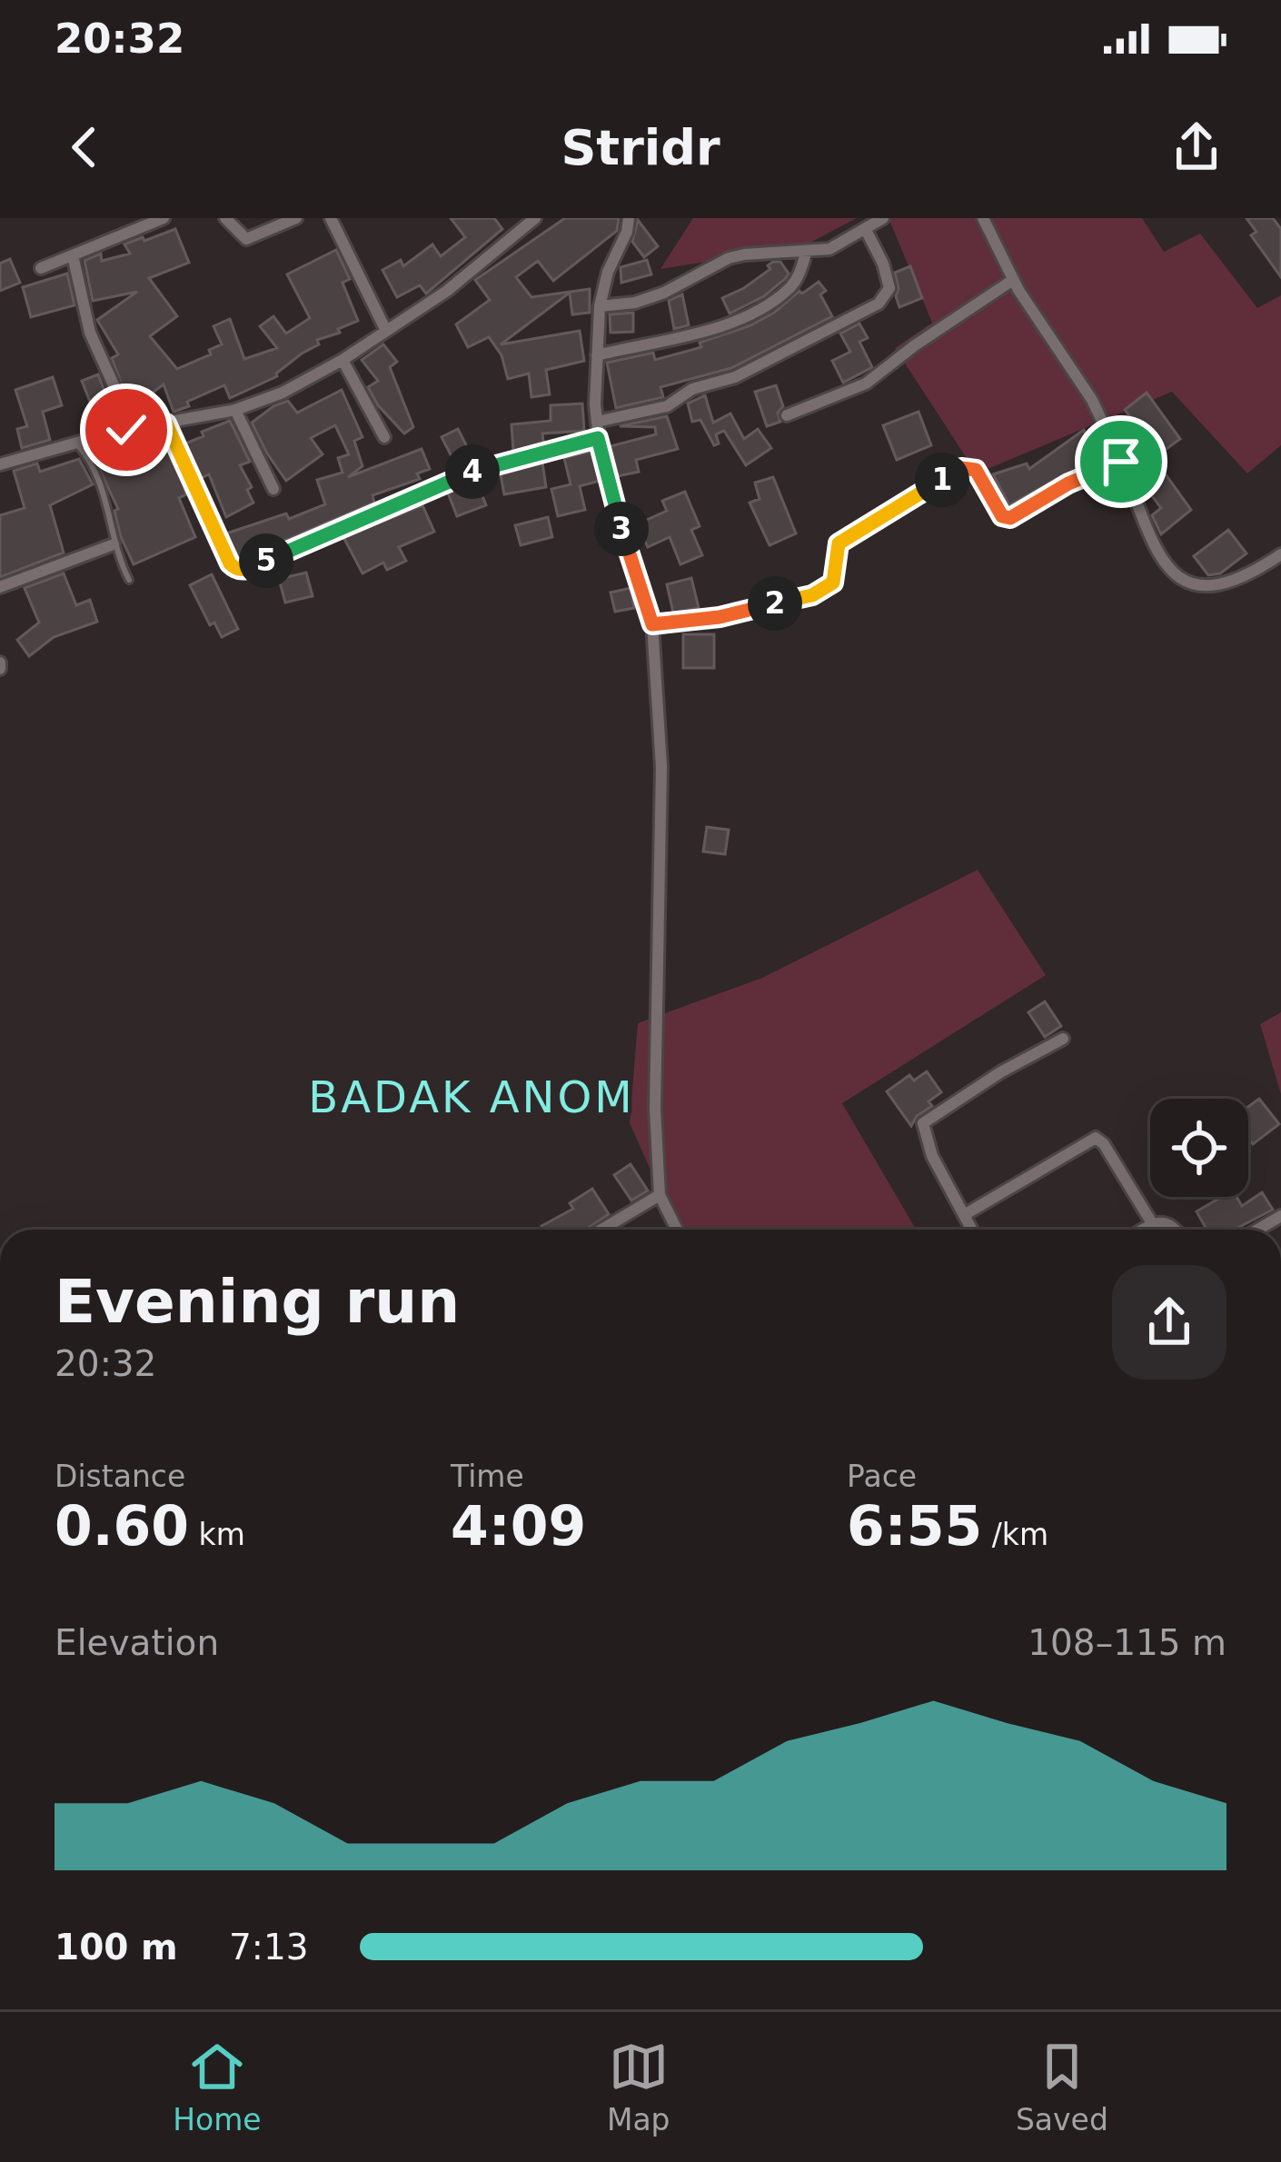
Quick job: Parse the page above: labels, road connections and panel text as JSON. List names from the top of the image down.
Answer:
{
  "districts": ["BADAK ANOM"],
  "page": {
    "status": "20:32",
    "header": "Stridr",
    "pins": [
      "4",
      "1",
      "3",
      "5",
      "2"
    ],
    "heading": ["Evening run", "20:32"],
    "stats": [
      ["Distance", "0.60 km"],
      ["Time", "4:09"],
      ["Pace", "6:55 /km"]
    ],
    "chart": ["Elevation", "108–115 m"],
    "list": [
      {
        "name": "100 m",
        "note": "7:13"
      }
    ],
    "tabs": ["Home", "Map", "Saved"]
  }
}
